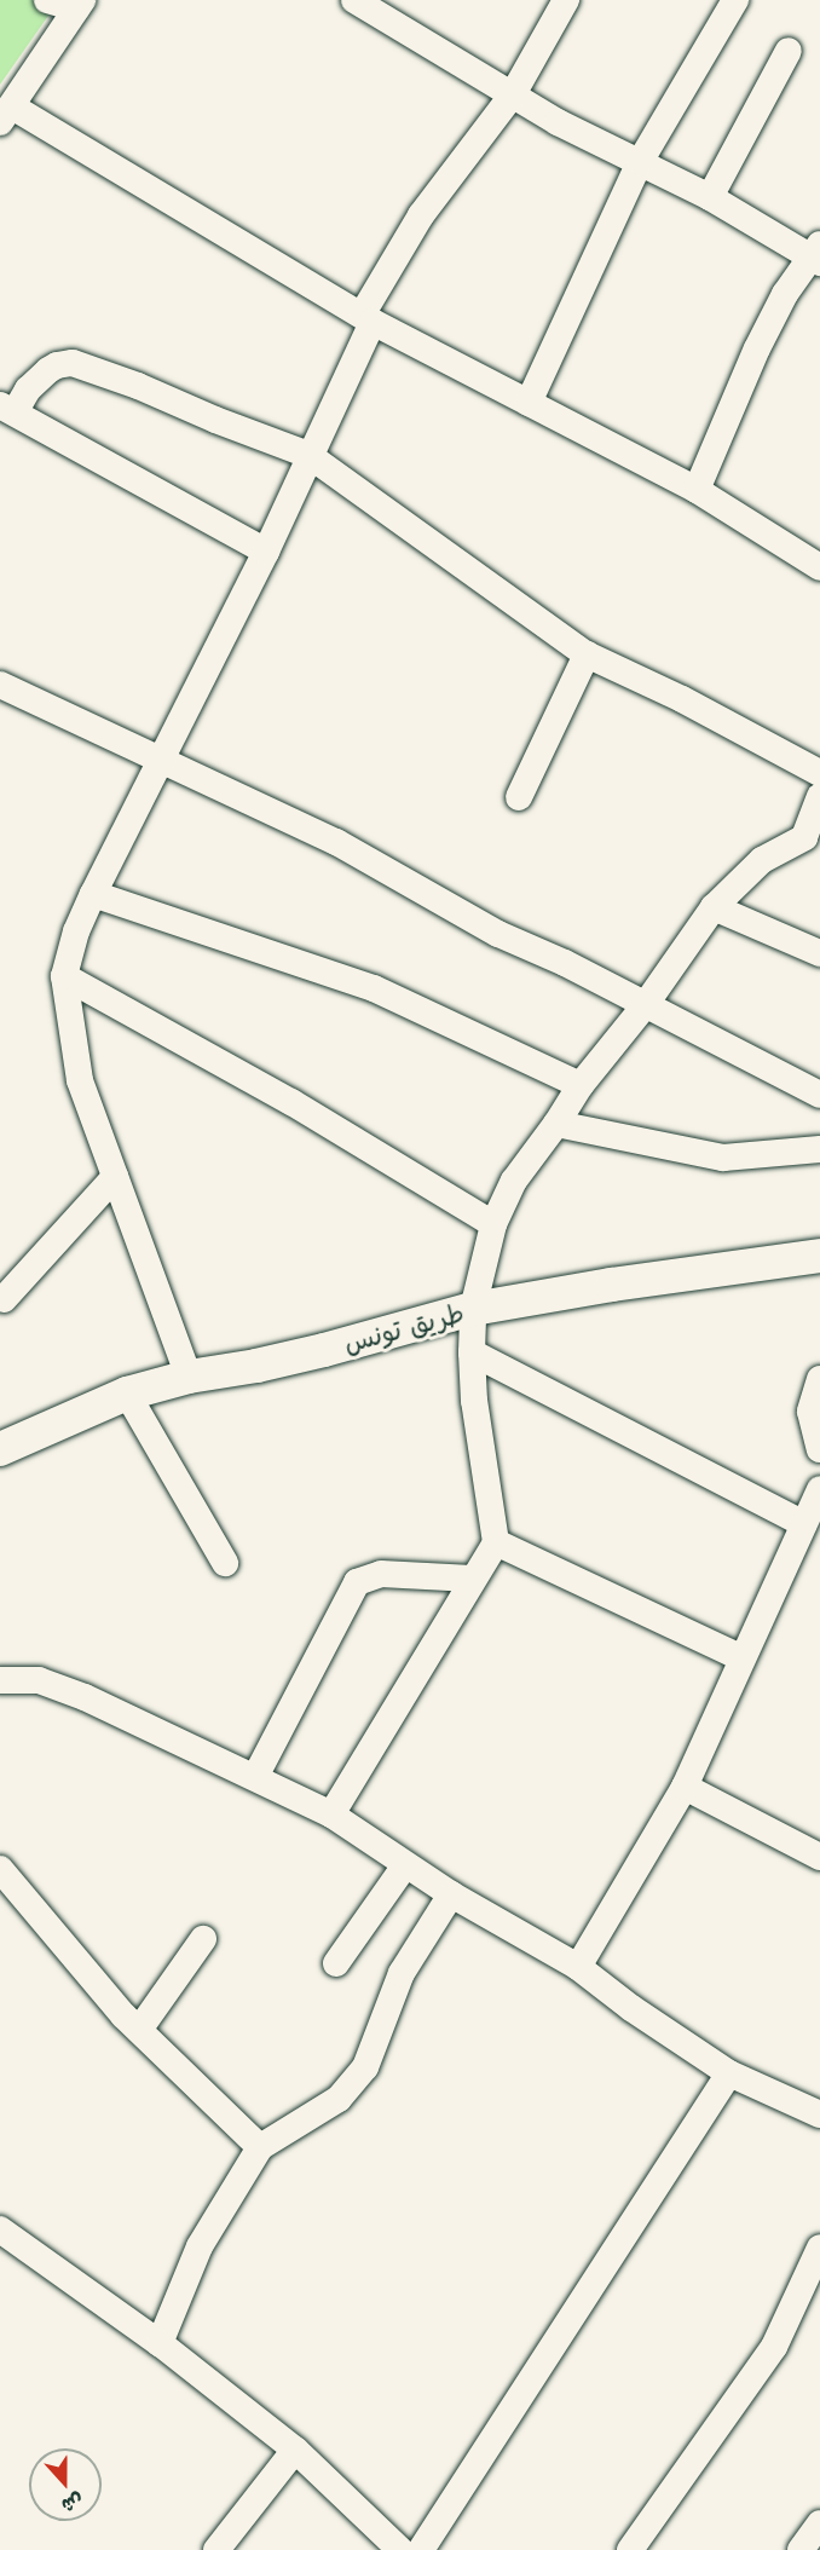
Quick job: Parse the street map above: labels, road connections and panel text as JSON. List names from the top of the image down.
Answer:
{
  "streets": {
    "main road": ["طريق تونس"]
  },
  "north": "bottom"
}
